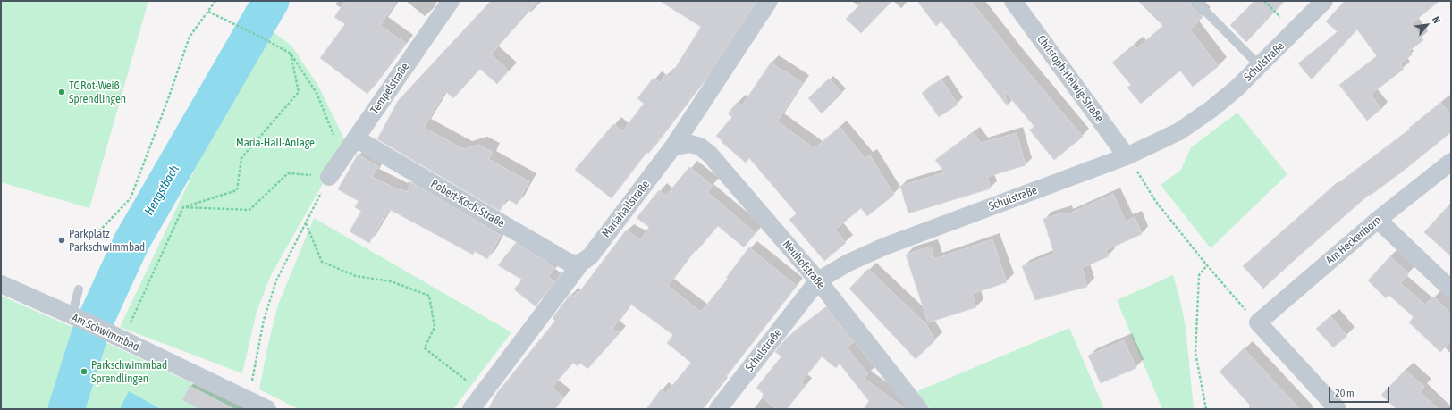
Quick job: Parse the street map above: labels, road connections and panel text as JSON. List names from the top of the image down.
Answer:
{
  "streets": {
    "street": [
      "Schulstraße",
      "Christoph-Helwig-Straße",
      "Tempelstraße",
      "Robert-Koch-Straße",
      "Mariahallstraße",
      "Am Heckenborn",
      "Neuhofstraße",
      "Am Schwimmbad"
    ]
  },
  "crossings": [
    ["Schulstraße", "Christoph-Helwig-Straße"],
    ["Schulstraße", "Neuhofstraße"],
    ["Tempelstraße", "Robert-Koch-Straße"],
    ["Robert-Koch-Straße", "Mariahallstraße"],
    ["Mariahallstraße", "Neuhofstraße"]
  ],
  "water": ["Hengstbach"],
  "parks": ["Maria-Hall-Anlage"],
  "places": ["TC Rot-Weiß Sprendlingen", "Parkplatz Parkschwimmbad", "Parkschwimmbad Sprendlingen"],
  "scale_bar": "20 m",
  "north": "top right"
}
